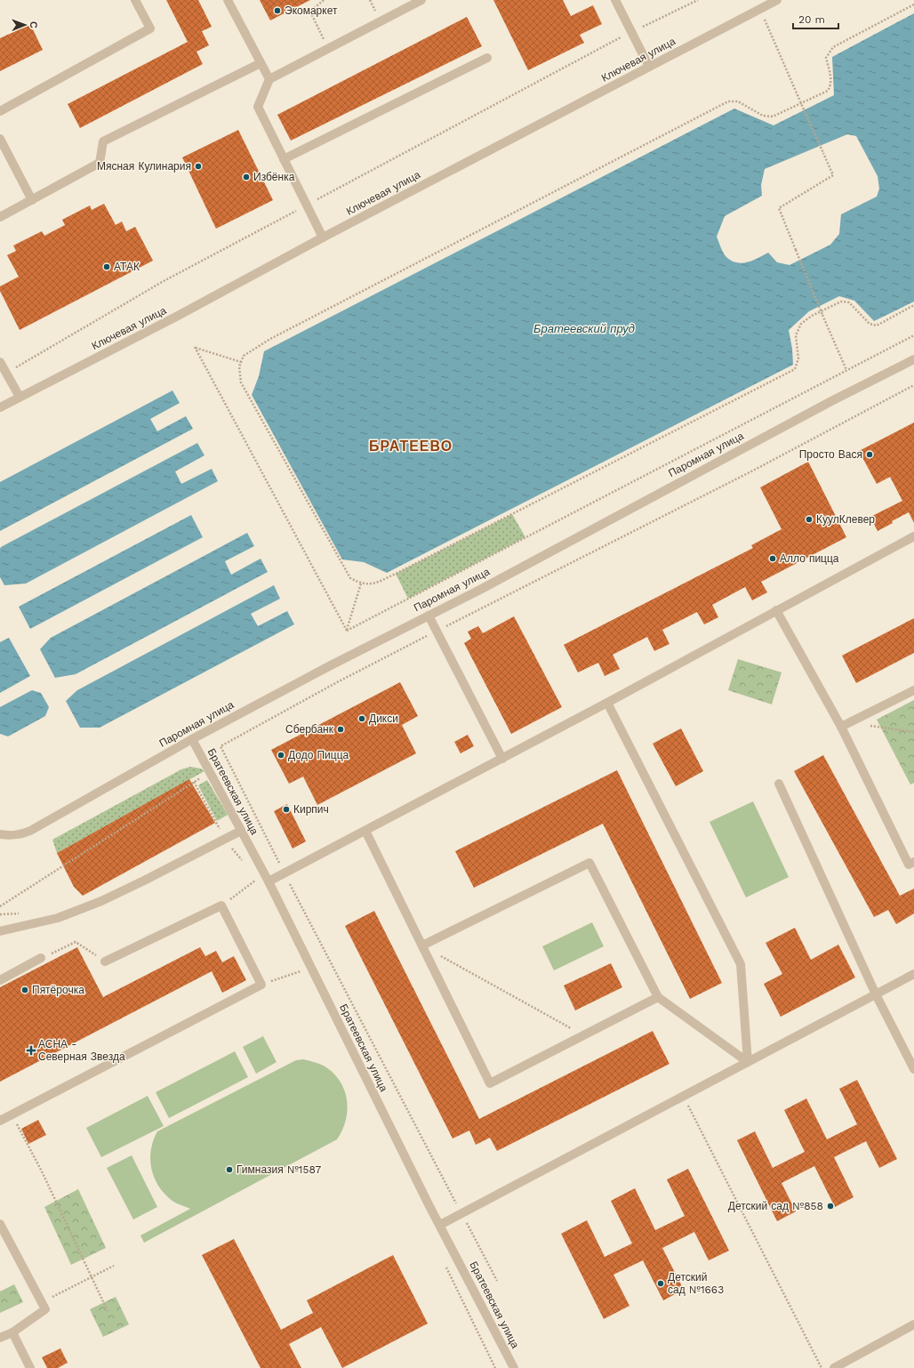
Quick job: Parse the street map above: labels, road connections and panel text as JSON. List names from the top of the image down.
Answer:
{
  "streets": {
    "street": ["Ключевая улица", "Паромная улица", "Братеевская улица"]
  },
  "crossings": [
    ["Паромная улица", "Братеевская улица"]
  ],
  "districts": ["БРАТЕЕВО"],
  "water": ["Братеевский пруд"],
  "places": {
    "other": [
      "Экомаркет",
      "Мясная Кулинария",
      "Избёнка",
      "АТАК",
      "Просто Вася",
      "КуулКлевер",
      "Алло пицца",
      "Дикси",
      "Сбербанк",
      "Додо Пицца",
      "Кирпич",
      "Пятёрочка",
      "Гимназия №1587",
      "Детский сад №858",
      "Детский сад №1663"
    ],
    "health": ["АСНА - Северная Звезда"]
  },
  "scale_bar": "20 m",
  "north": "right"
}
